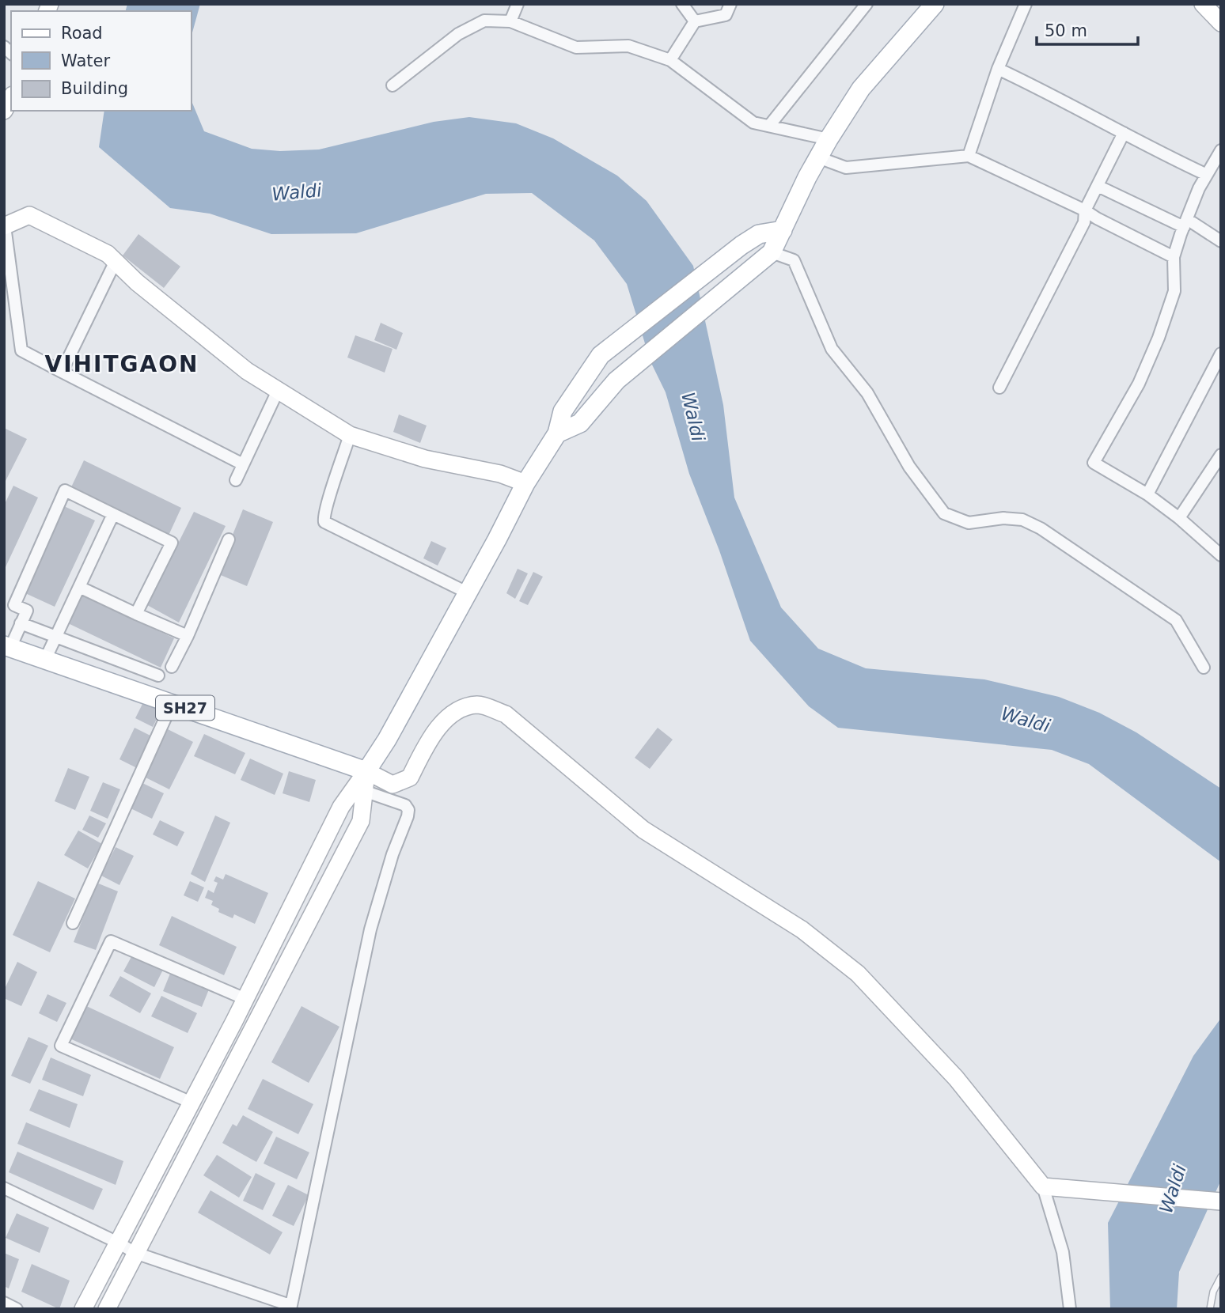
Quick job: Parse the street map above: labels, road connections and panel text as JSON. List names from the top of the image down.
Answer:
{
  "streets": {
    "main road": ["SH27"]
  },
  "districts": ["VIHITGAON"],
  "water": ["Waldi"],
  "legend": ["Road", "Water", "Building"],
  "scale_bar": "50 m"
}
